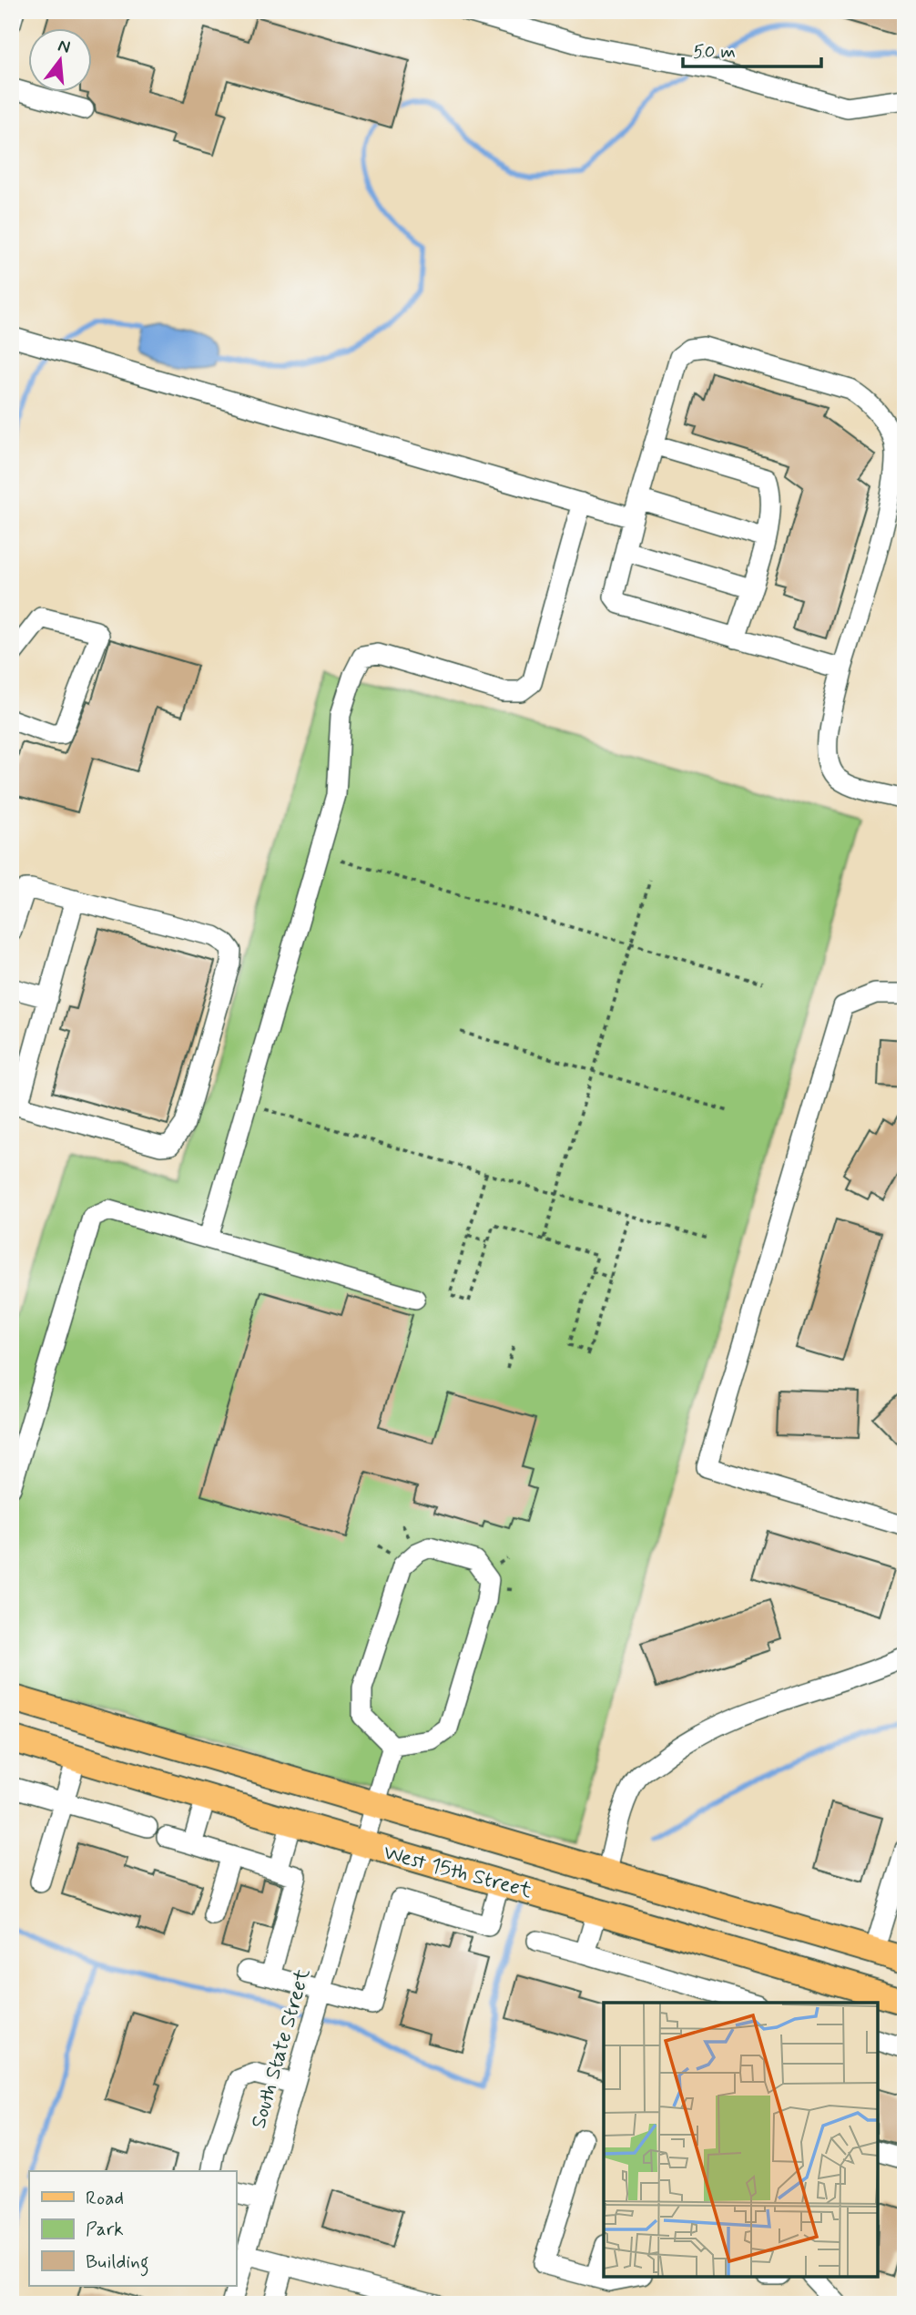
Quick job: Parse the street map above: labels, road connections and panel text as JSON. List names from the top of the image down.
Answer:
{
  "streets": {
    "main road": ["West 15th Street"],
    "street": ["South State Street"]
  },
  "crossings": [
    ["West 15th Street", "South State Street"]
  ],
  "legend": ["Road", "Park", "Building"],
  "scale_bar": "50 m",
  "north": "top"
}
